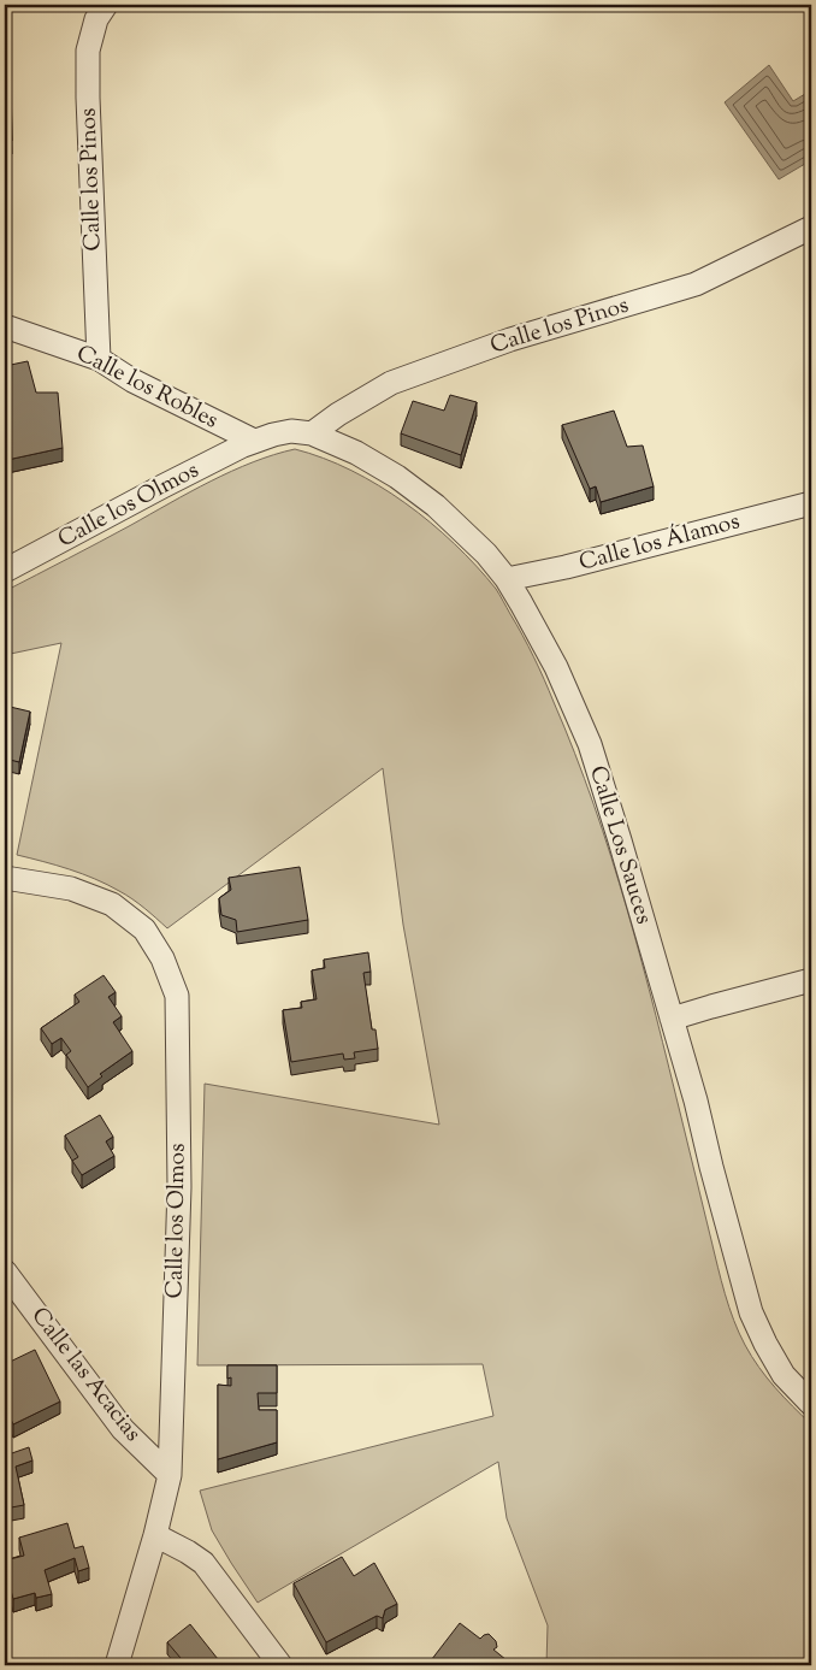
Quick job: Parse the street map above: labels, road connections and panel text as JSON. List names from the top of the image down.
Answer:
{
  "streets": {
    "street": [
      "Calle los Pinos",
      "Calle los Robles",
      "Calle los Olmos",
      "Calle los Álamos",
      "Calle Los Sauces",
      "Calle las Acacias"
    ]
  },
  "crossings": [
    ["Calle los Pinos", "Calle los Robles"],
    ["Calle los Pinos", "Calle Los Sauces"],
    ["Calle los Robles", "Calle los Olmos"],
    ["Calle los Robles", "Calle Los Sauces"],
    ["Calle los Olmos", "Calle Los Sauces"],
    ["Calle los Olmos", "Calle las Acacias"],
    ["Calle los Álamos", "Calle Los Sauces"]
  ]
}
